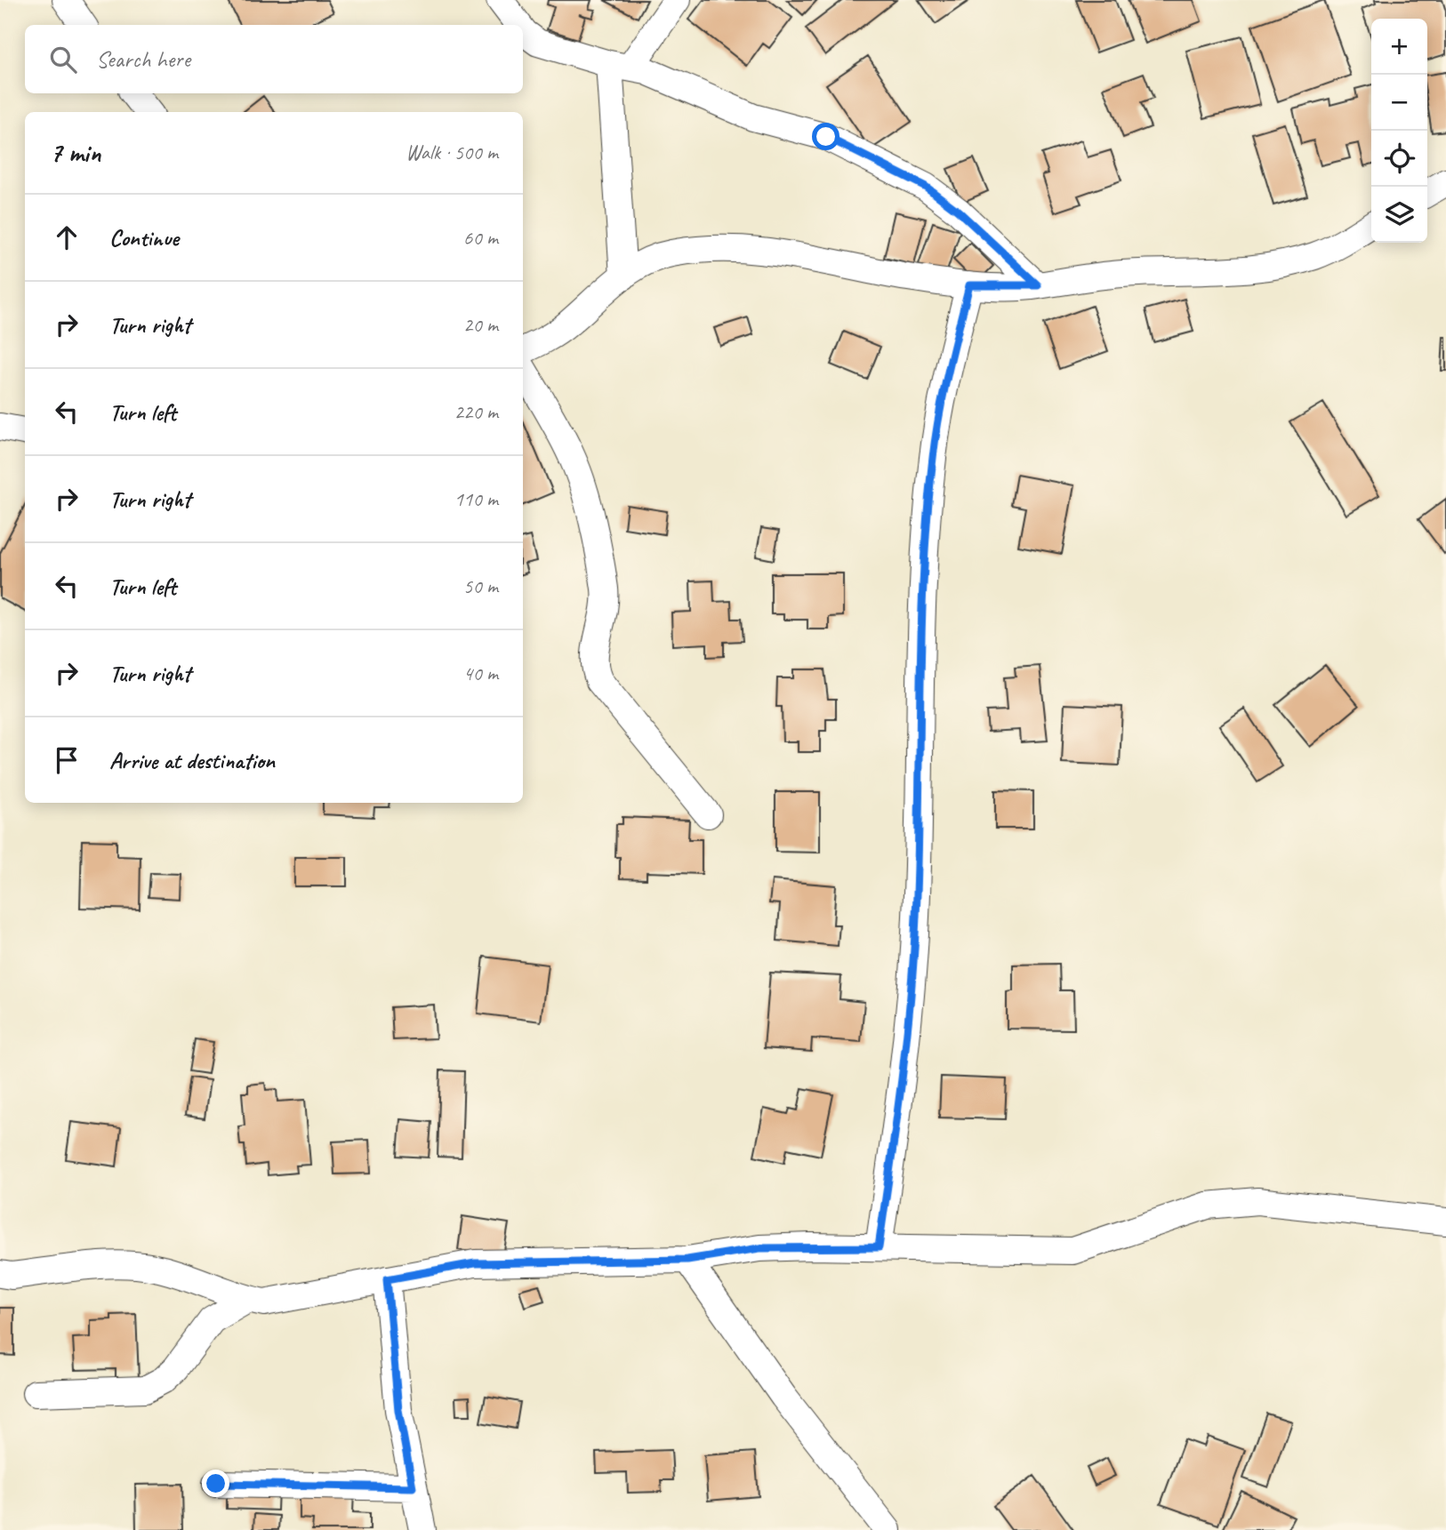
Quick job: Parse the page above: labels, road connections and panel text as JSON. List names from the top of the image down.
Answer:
{
  "page": {
    "map_buttons": ["+", "−"],
    "search": "Search here",
    "heading": ["7 min", "Walk · 500 m"],
    "list": [
      ["Continue", "60 m"],
      ["Turn right", "20 m"],
      ["Turn left", "220 m"],
      ["Turn right", "110 m"],
      ["Turn left", "50 m"],
      ["Turn right", "40 m"],
      "Arrive at destination"
    ]
  }
}
